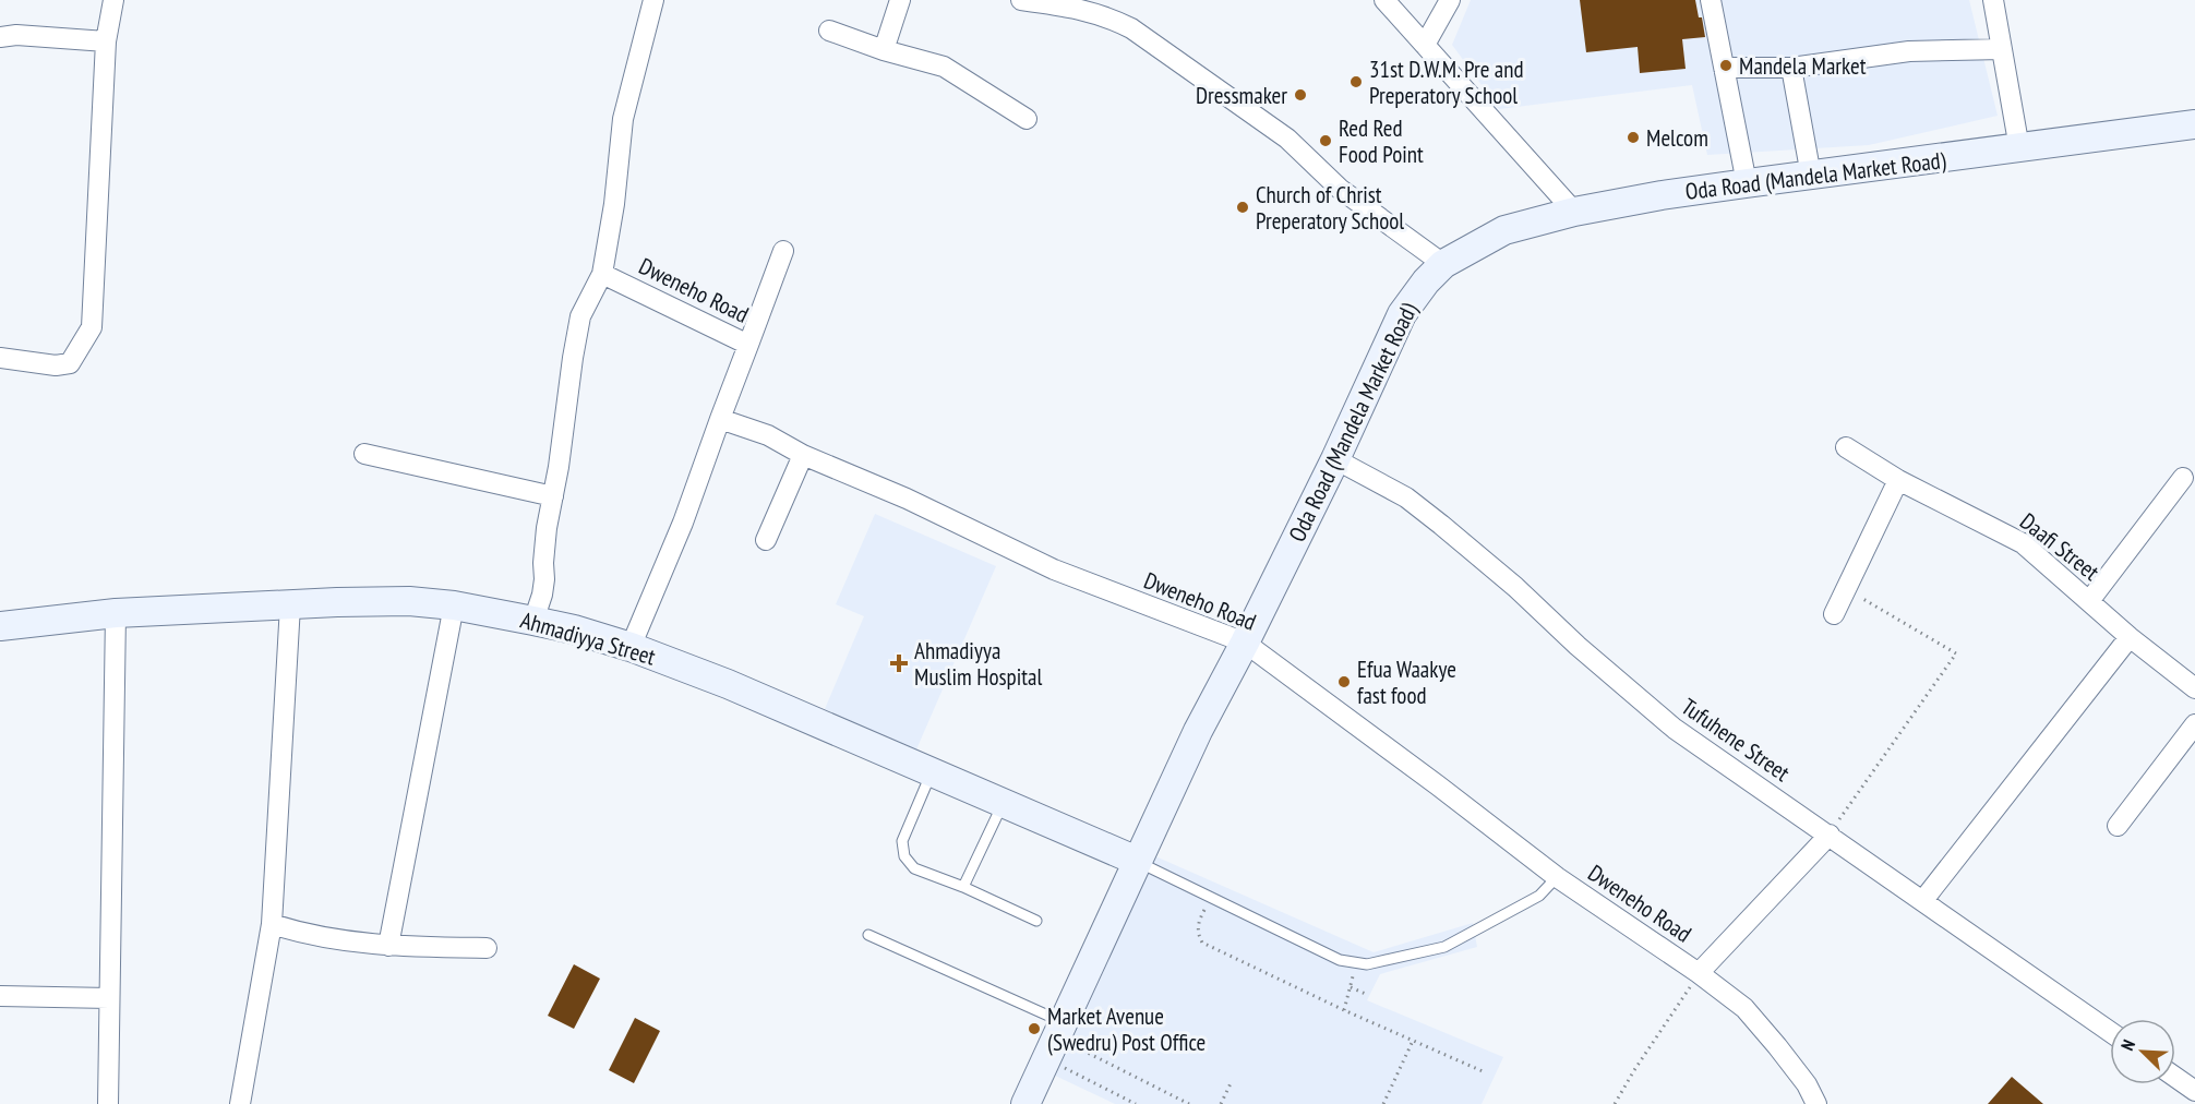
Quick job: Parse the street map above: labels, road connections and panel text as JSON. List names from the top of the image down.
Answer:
{
  "streets": {
    "street": [
      "Oda Road (Mandela Market Road)",
      "Dweneho Road",
      "Daafi Street",
      "Ahmadiyya Street",
      "Tufuhene Street"
    ]
  },
  "crossings": [
    ["Oda Road (Mandela Market Road)", "Dweneho Road"],
    ["Oda Road (Mandela Market Road)", "Ahmadiyya Street"],
    ["Oda Road (Mandela Market Road)", "Tufuhene Street"]
  ],
  "places": {
    "other": [
      "Mandela Market",
      "31st D.W.M. Pre and Preperatory School",
      "Dressmaker",
      "Melcom",
      "Red Red Food Point",
      "Church of Christ Preperatory School",
      "Efua Waakye fast food",
      "Market Avenue (Swedru) Post Office"
    ],
    "health": ["Ahmadiyya Muslim Hospital"]
  },
  "north": "top left"
}
